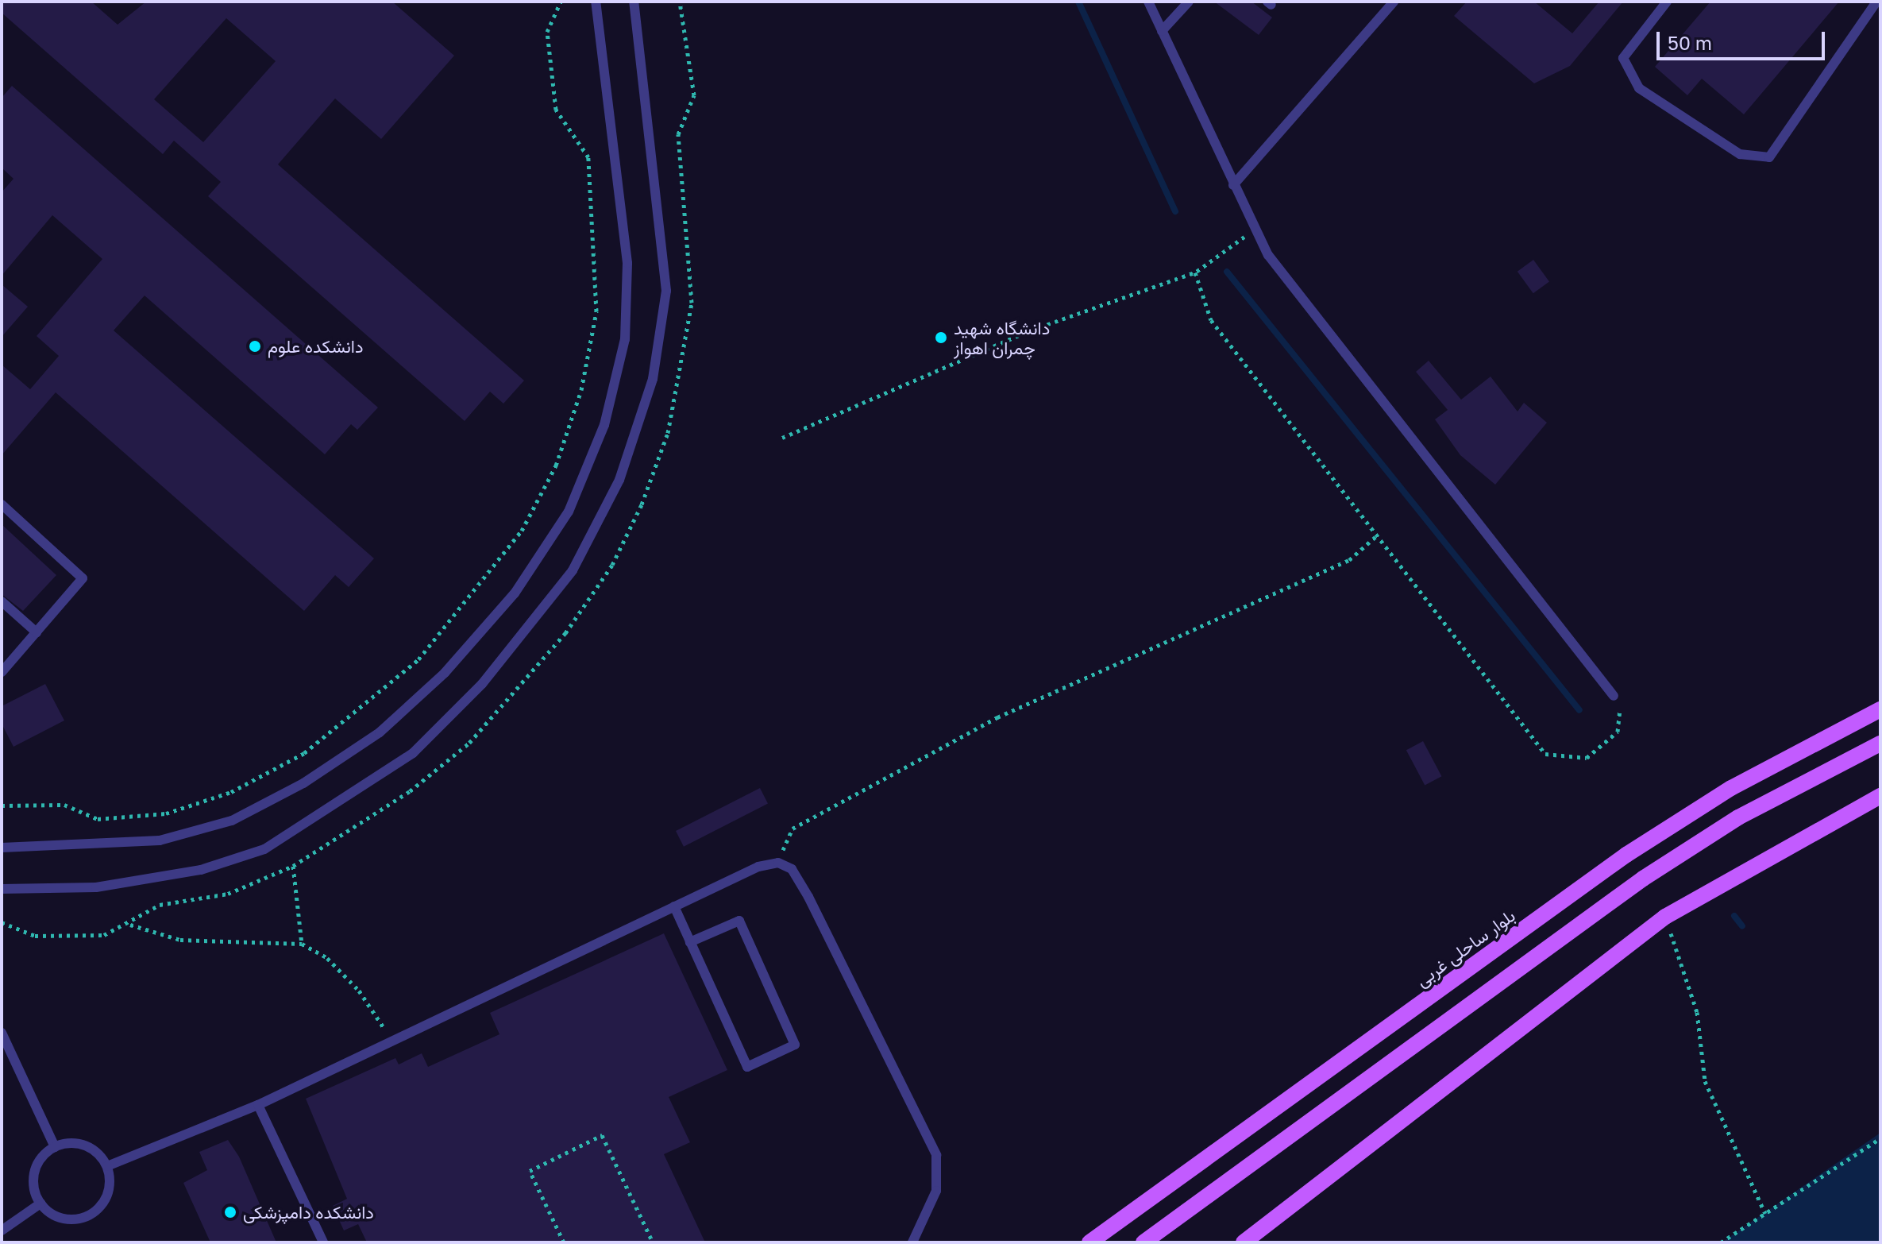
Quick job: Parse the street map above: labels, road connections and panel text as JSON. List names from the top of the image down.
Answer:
{
  "streets": {
    "main road": ["بلوار ساحلی غربی"]
  },
  "places": ["دانشگاه شهید چمران اهواز", "دانشکده علوم", "دانشکده دامپزشکی"],
  "scale_bar": "50 m"
}
